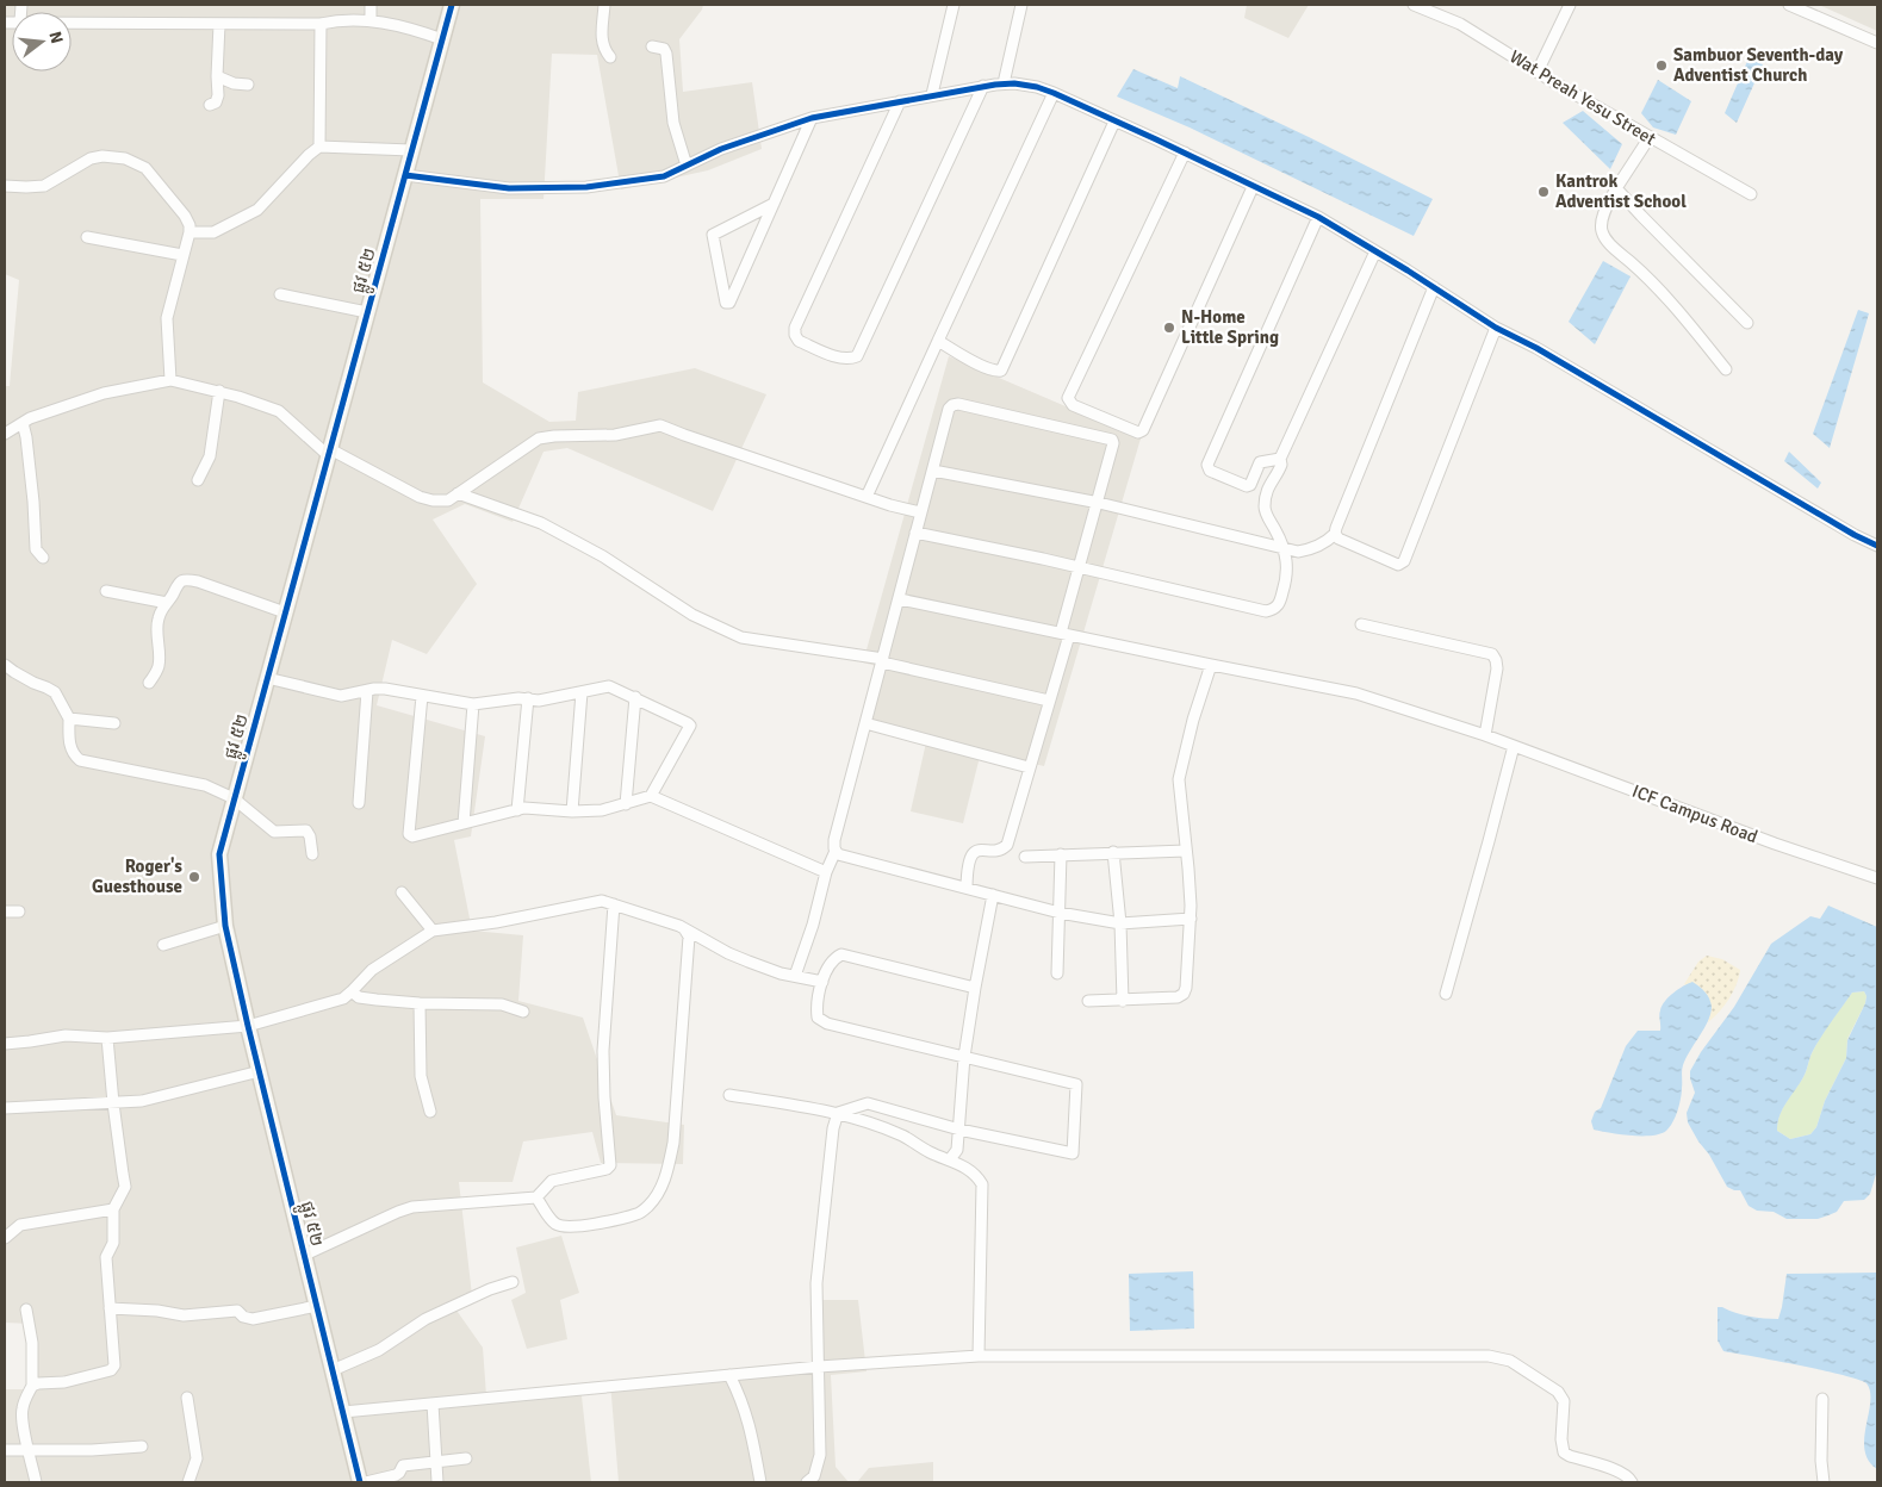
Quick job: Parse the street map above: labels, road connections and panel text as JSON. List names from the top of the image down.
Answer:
{
  "streets": {
    "street": ["Wat Preah Yesu Street", "ផ្លូវ ៥២", "ICF Campus Road"]
  },
  "places": [
    "Sambuor Seventh-day Adventist Church",
    "Kantrok Adventist School",
    "N-Home Little Spring",
    "Roger's Guesthouse"
  ],
  "north": "right"
}
